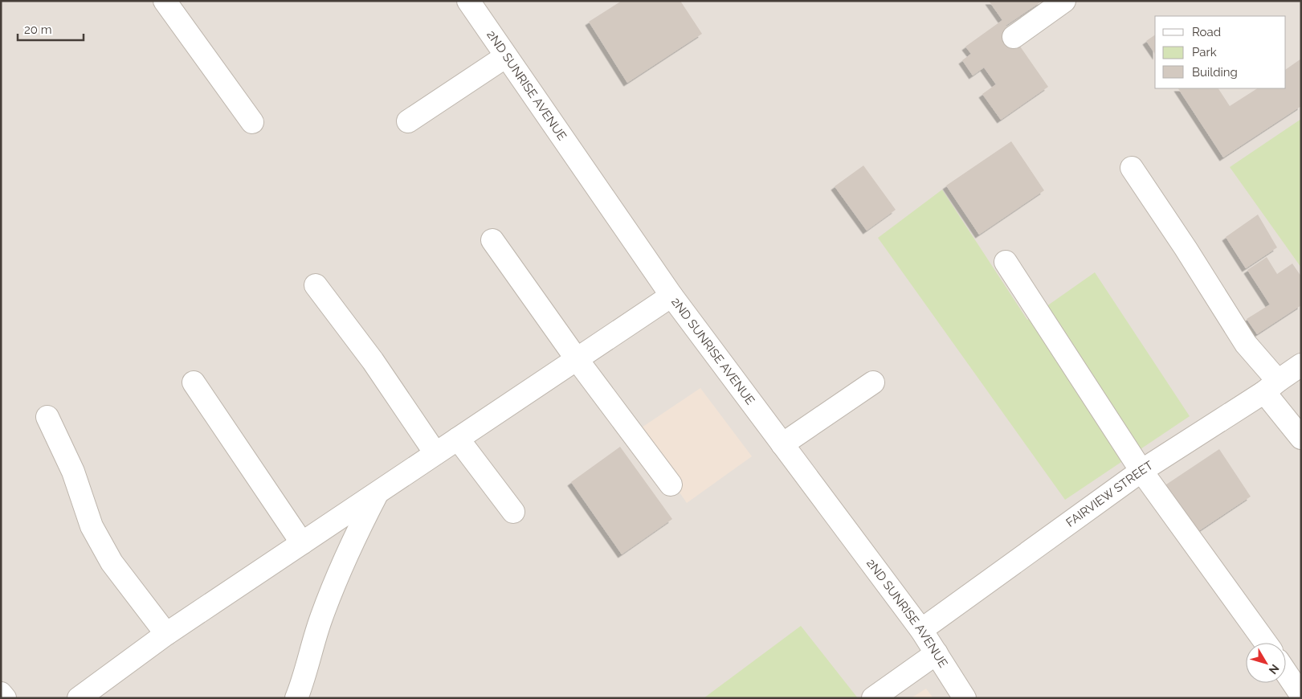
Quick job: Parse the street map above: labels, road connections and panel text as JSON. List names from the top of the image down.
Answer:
{
  "streets": {
    "street": ["2ND SUNRISE AVENUE", "FAIRVIEW STREET"]
  },
  "crossings": [
    ["2ND SUNRISE AVENUE", "FAIRVIEW STREET"]
  ],
  "legend": ["Road", "Park", "Building"],
  "scale_bar": "20 m",
  "north": "bottom right"
}
